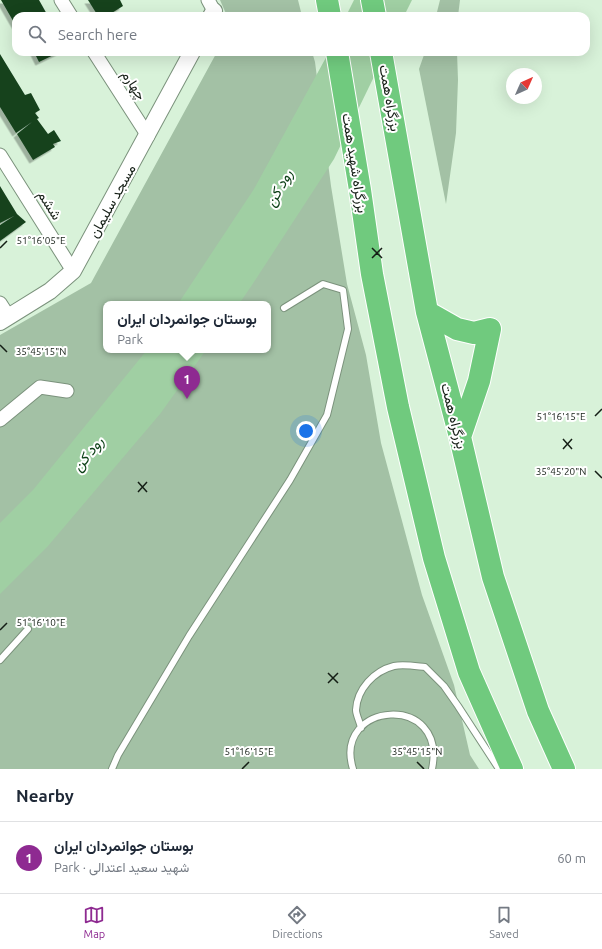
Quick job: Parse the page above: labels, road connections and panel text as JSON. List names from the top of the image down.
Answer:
{
  "streets": {
    "highway": ["بزرگراه همت", "بزرگراه شهید همت"],
    "street": ["چهارم", "مسجد سلیمان", "ششم"]
  },
  "crossings": [
    ["چهارم", "مسجد سلیمان"],
    ["مسجد سلیمان", "ششم"]
  ],
  "water": ["رود کن"],
  "north": "top right",
  "page": {
    "search": "Search here",
    "popup": ["بوستان جوانمردان ایران", "Park"],
    "pins": "1",
    "heading": "Nearby",
    "list": [
      {
        "mark": "1",
        "name": "بوستان جوانمردان ایران",
        "note": "Park · شهید سعید اعتدالی",
        "value": "60 m"
      }
    ],
    "nav": ["Map", "Directions", "Saved"]
  },
  "coordinates": [
    "51°16'05\"E",
    "35°45'15\"N",
    "51°16'15\"E",
    "35°45'20\"N",
    "51°16'10\"E"
  ]
}
